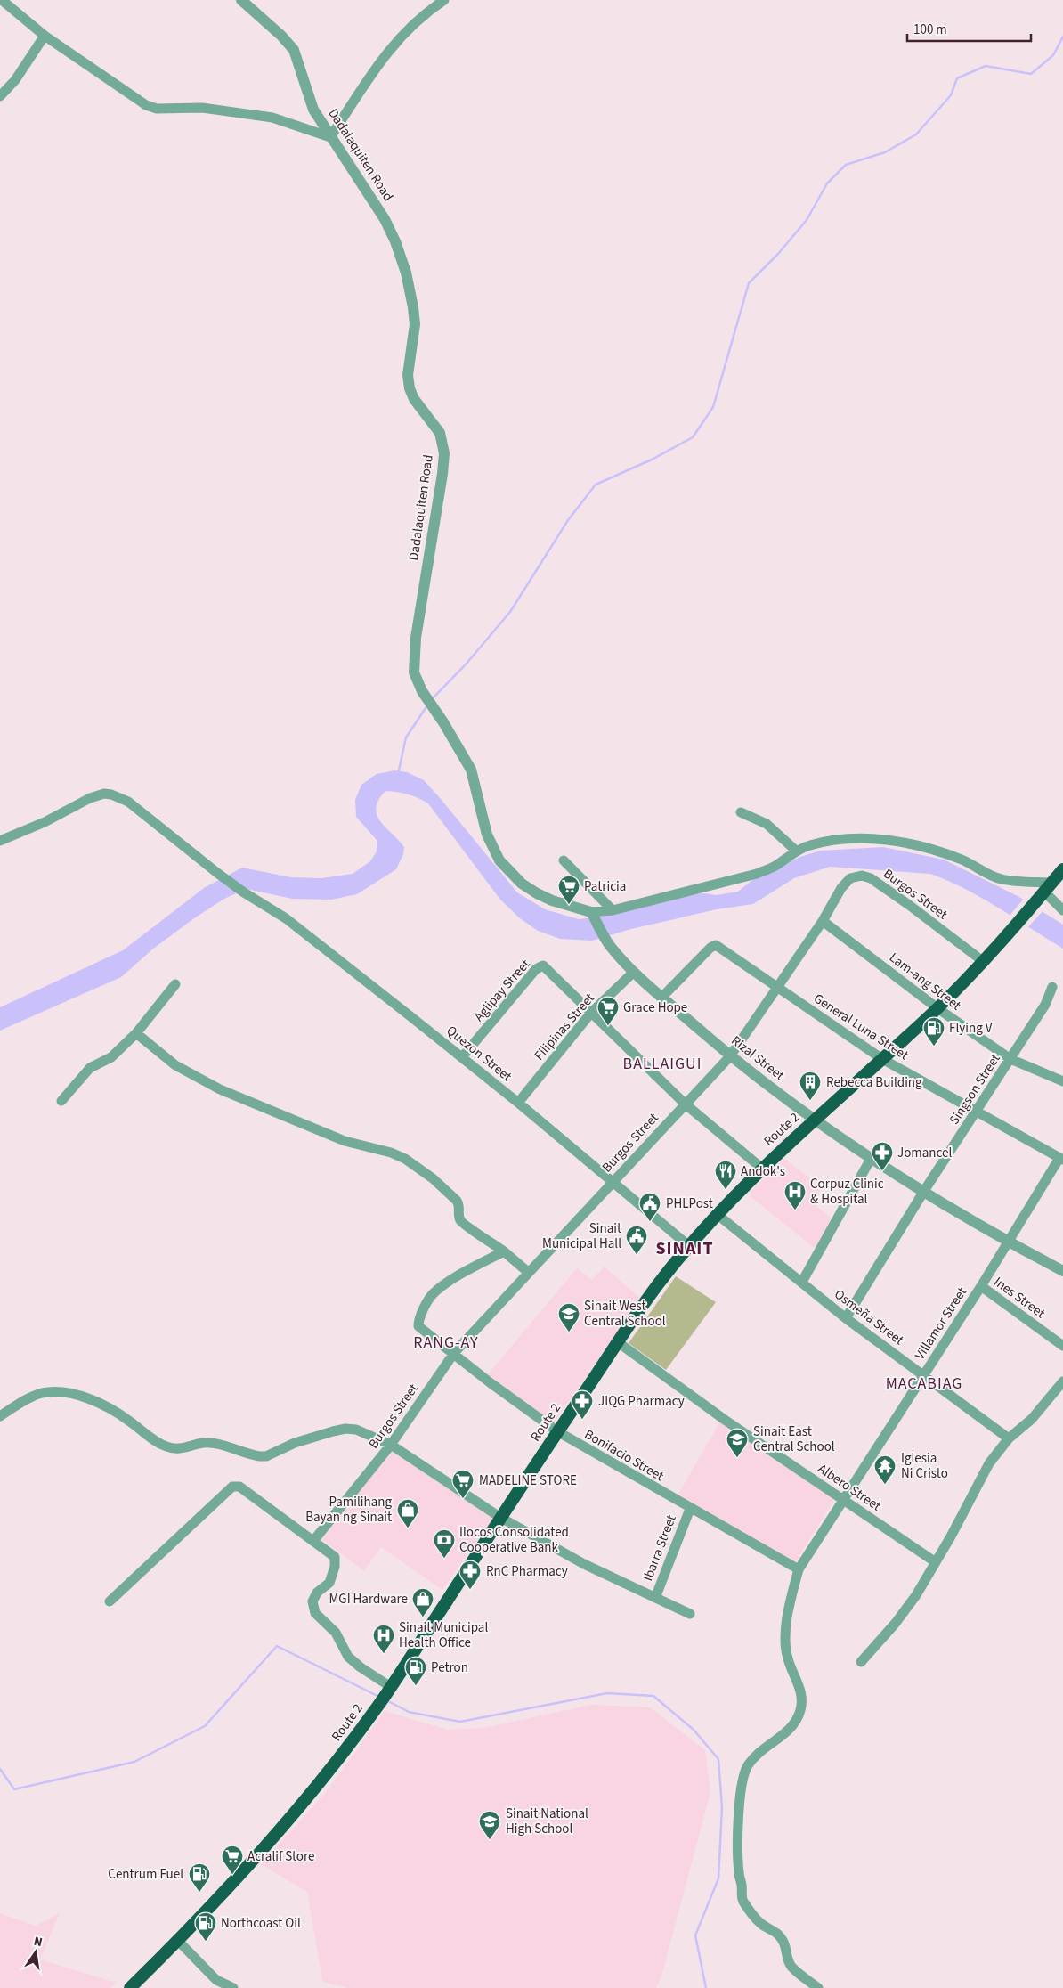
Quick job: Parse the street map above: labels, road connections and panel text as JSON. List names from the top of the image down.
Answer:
{
  "streets": {
    "highway": ["Route 2"],
    "street": [
      "Dadalaquiten Road",
      "Burgos Street",
      "Lam-ang Street",
      "Aglipay Street",
      "Filipinas Street",
      "General Luna Street",
      "Quezon Street",
      "Rizal Street",
      "Singson Street",
      "Ines Street",
      "Osmeña Street",
      "Villamor Street",
      "Bonifacio Street",
      "Albero Street",
      "Ibarra Street"
    ]
  },
  "crossings": [
    ["Dadalaquiten Road", "Rizal Street"],
    ["Burgos Street", "Lam-ang Street"],
    ["Burgos Street", "Aglipay Street"],
    ["Burgos Street", "General Luna Street"],
    ["Burgos Street", "Quezon Street"],
    ["Burgos Street", "Rizal Street"],
    ["Burgos Street", "Route 2"],
    ["Burgos Street", "Bonifacio Street"],
    ["Lam-ang Street", "Singson Street"],
    ["Lam-ang Street", "Route 2"],
    ["Aglipay Street", "Filipinas Street"],
    ["Aglipay Street", "Quezon Street"],
    ["Aglipay Street", "Route 2"],
    ["Filipinas Street", "Quezon Street"],
    ["Filipinas Street", "Rizal Street"],
    ["General Luna Street", "Rizal Street"],
    ["General Luna Street", "Singson Street"],
    ["General Luna Street", "Route 2"],
    ["General Luna Street", "Villamor Street"],
    ["Quezon Street", "Route 2"],
    ["Rizal Street", "Singson Street"],
    ["Rizal Street", "Route 2"],
    ["Rizal Street", "Villamor Street"],
    ["Singson Street", "Osmeña Street"],
    ["Route 2", "Osmeña Street"],
    ["Route 2", "Bonifacio Street"],
    ["Route 2", "Albero Street"],
    ["Ines Street", "Villamor Street"],
    ["Osmeña Street", "Villamor Street"],
    ["Villamor Street", "Bonifacio Street"],
    ["Villamor Street", "Albero Street"],
    ["Bonifacio Street", "Ibarra Street"]
  ],
  "districts": [
    "BALLAIGUI",
    "SINAIT",
    "RANG-AY",
    "MACABIAG"
  ],
  "places": {
    "supermarket": [
      "Patricia",
      "Grace Hope",
      "MADELINE STORE",
      "Acralif Store"
    ],
    "fuel station": [
      "Flying V",
      "Petron",
      "Centrum Fuel",
      "Northcoast Oil"
    ],
    "building": ["Rebecca Building"],
    "pharmacy": ["Jomancel", "JIQG Pharmacy", "RnC Pharmacy"],
    "restaurant": ["Andok's"],
    "hospital": ["Corpuz Clinic & Hospital", "Sinait Municipal Health Office"],
    "public building": ["PHLPost", "Sinait Municipal Hall"],
    "school or university": ["Sinait West Central School", "Sinait East Central School", "Sinait National High School"],
    "temple": ["Iglesia Ni Cristo"],
    "shop": ["Pamilihang Bayan ng Sinait", "MGI Hardware"],
    "bank": ["Ilocos Consolidated Cooperative Bank"]
  },
  "scale_bar": "100 m",
  "north": "top"
}
